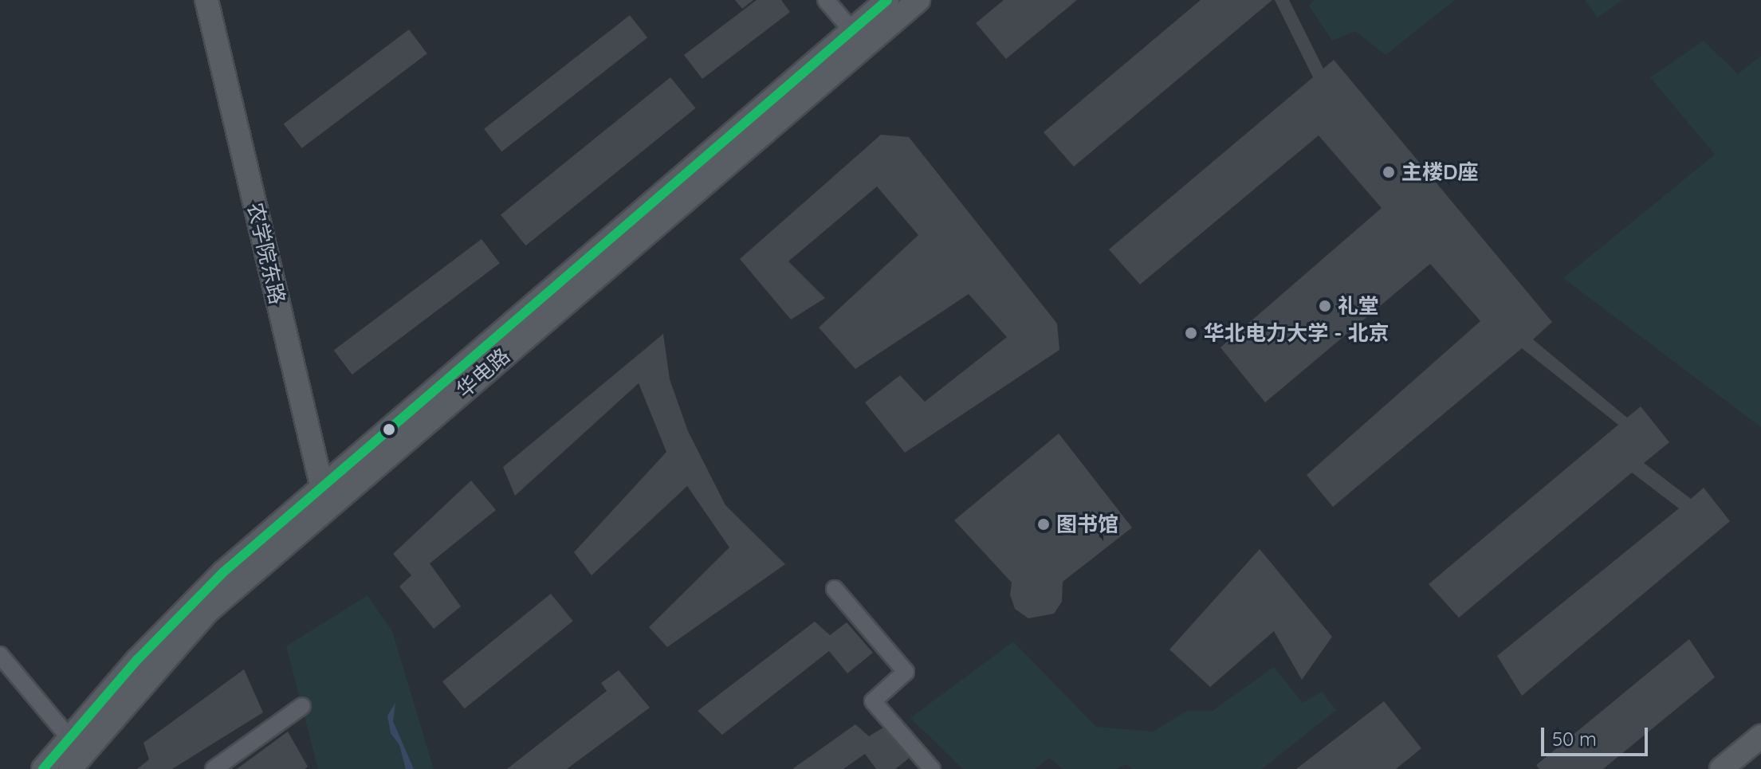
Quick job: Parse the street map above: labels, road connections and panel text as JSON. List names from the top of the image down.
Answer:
{
  "streets": {
    "street": ["农学院东路", "华电路"]
  },
  "crossings": [
    ["农学院东路", "华电路"]
  ],
  "places": [
    "主楼D座",
    "礼堂",
    "华北电力大学 - 北京",
    "图书馆"
  ],
  "scale_bar": "50 m"
}
